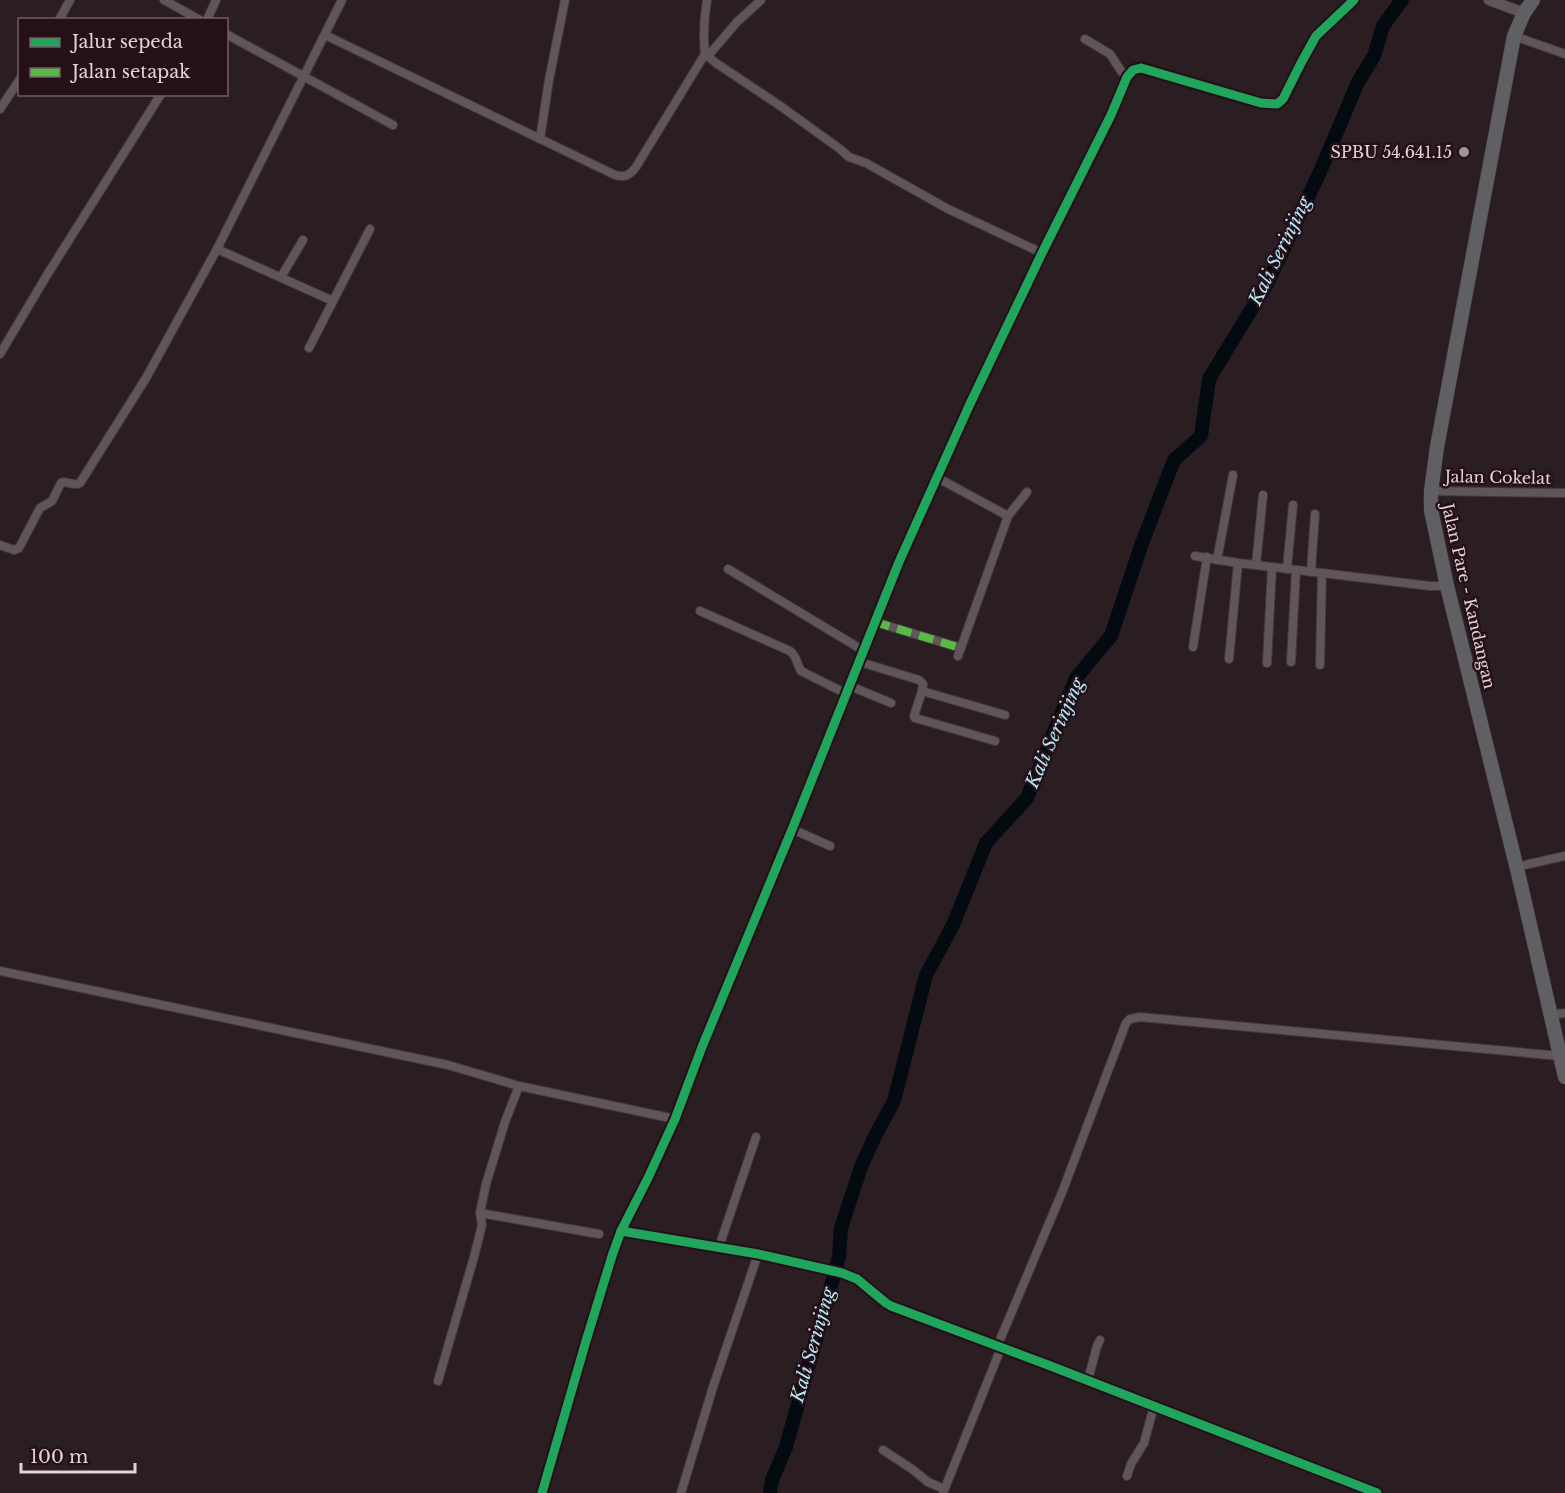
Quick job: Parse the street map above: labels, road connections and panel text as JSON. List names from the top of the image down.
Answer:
{
  "streets": {
    "main road": ["Jalan Pare - Kandangan"],
    "street": ["Jalan Cokelat"]
  },
  "crossings": [
    ["Jalan Cokelat", "Jalan Pare - Kandangan"]
  ],
  "water": ["Kali Serinjing"],
  "places": ["SPBU 54.641.15"],
  "legend": ["Jalur sepeda", "Jalan setapak"],
  "scale_bar": "100 m"
}
